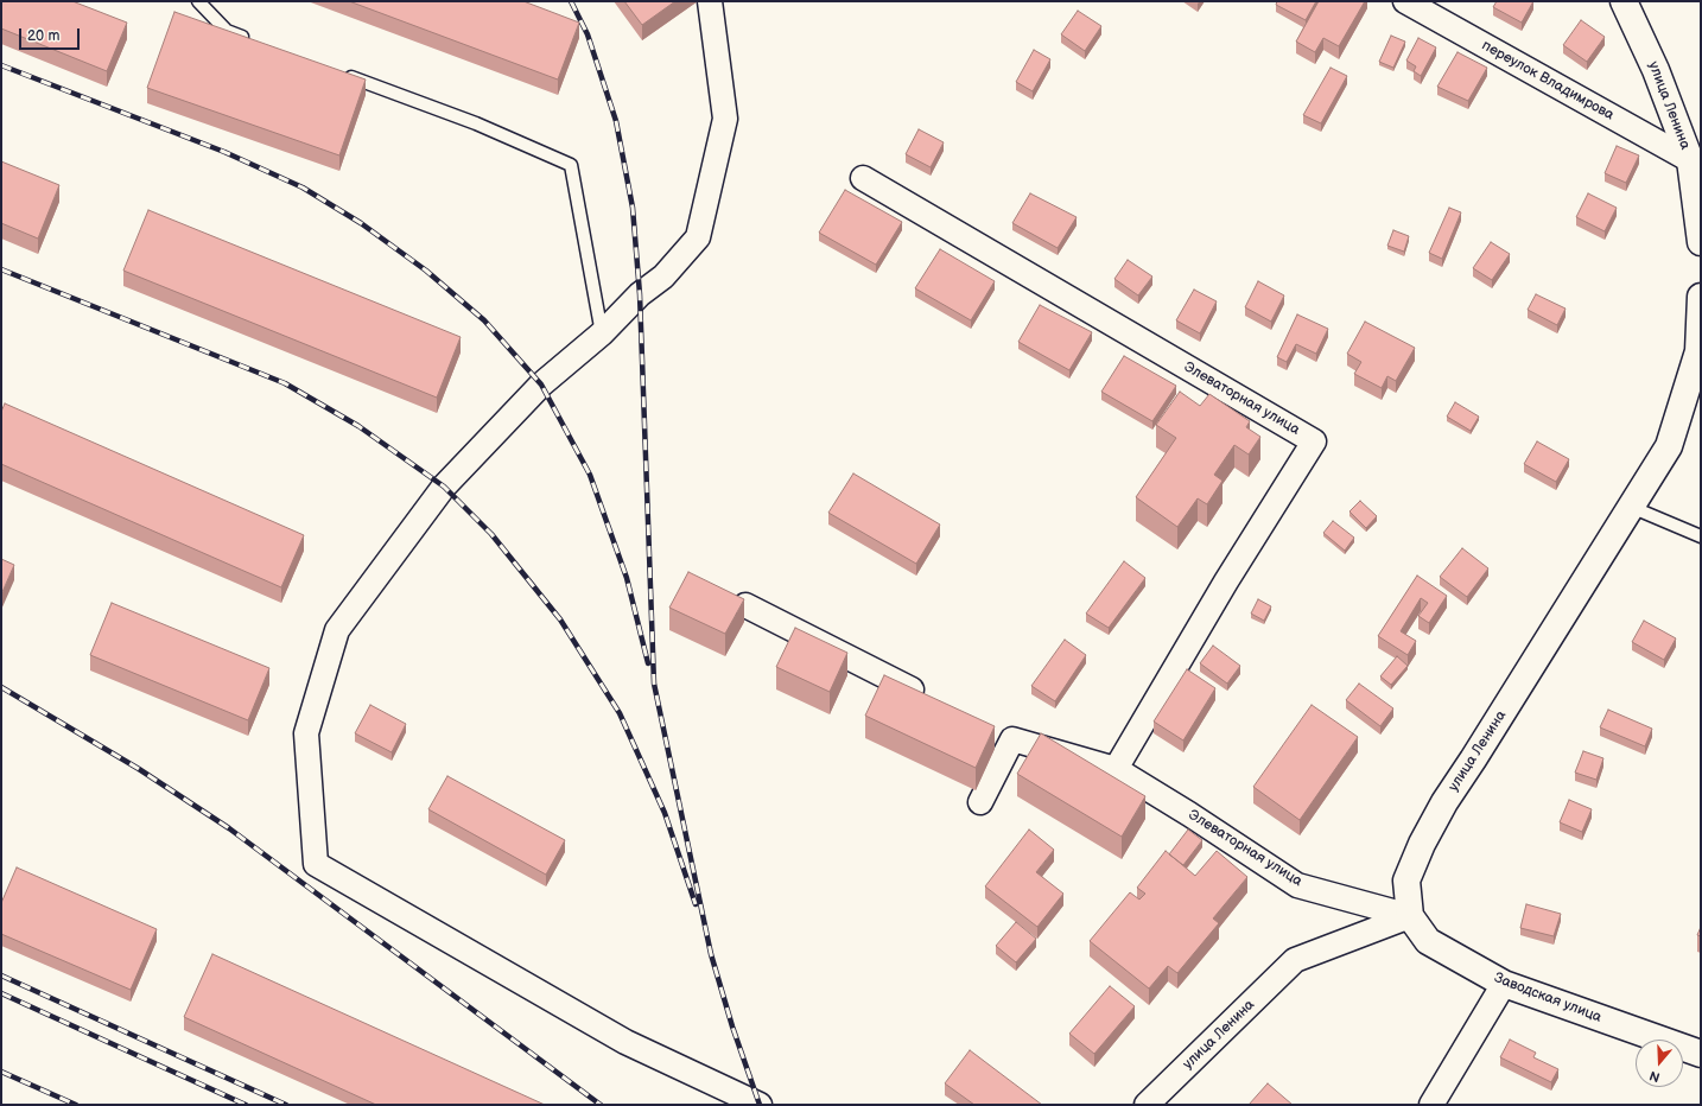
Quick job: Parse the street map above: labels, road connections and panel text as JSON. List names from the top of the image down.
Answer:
{
  "streets": {
    "main road": ["улица Ленина", "Заводская улица"],
    "street": ["переулок Владимрова", "Элеваторная улица"]
  },
  "crossings": [
    ["переулок Владимрова", "улица Ленина"],
    ["улица Ленина", "Элеваторная улица"],
    ["улица Ленина", "Заводская улица"],
    ["Элеваторная улица", "Заводская улица"]
  ],
  "scale_bar": "20 m",
  "north": "bottom"
}
